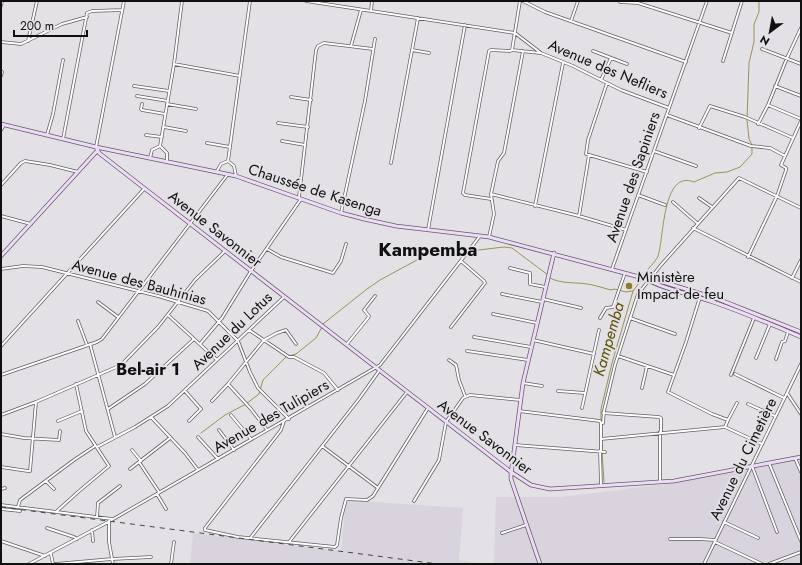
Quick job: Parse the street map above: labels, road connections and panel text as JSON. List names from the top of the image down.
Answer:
{
  "streets": {
    "street": [
      "Avenue des Nefliers",
      "Avenue des Sapiniers",
      "Chaussée de Kasenga",
      "Avenue Savonnier",
      "Avenue des Bauhinias",
      "Avenue du Lotus",
      "Avenue des Tulipiers",
      "Avenue du Cimetière"
    ]
  },
  "crossings": [
    ["Avenue des Nefliers", "Avenue des Sapiniers"],
    ["Avenue des Sapiniers", "Chaussée de Kasenga"],
    ["Chaussée de Kasenga", "Avenue Savonnier"],
    ["Chaussée de Kasenga", "Avenue des Tulipiers"],
    ["Avenue Savonnier", "Avenue du Lotus"],
    ["Avenue Savonnier", "Avenue des Tulipiers"],
    ["Avenue Savonnier", "Avenue du Cimetière"],
    ["Avenue des Bauhinias", "Avenue du Lotus"],
    ["Avenue des Bauhinias", "Avenue des Tulipiers"]
  ],
  "districts": ["Kampemba", "Bel-air 1"],
  "water": ["Kampemba"],
  "places": ["Ministère Impact de feu"],
  "scale_bar": "200 m",
  "north": "bottom left"
}
